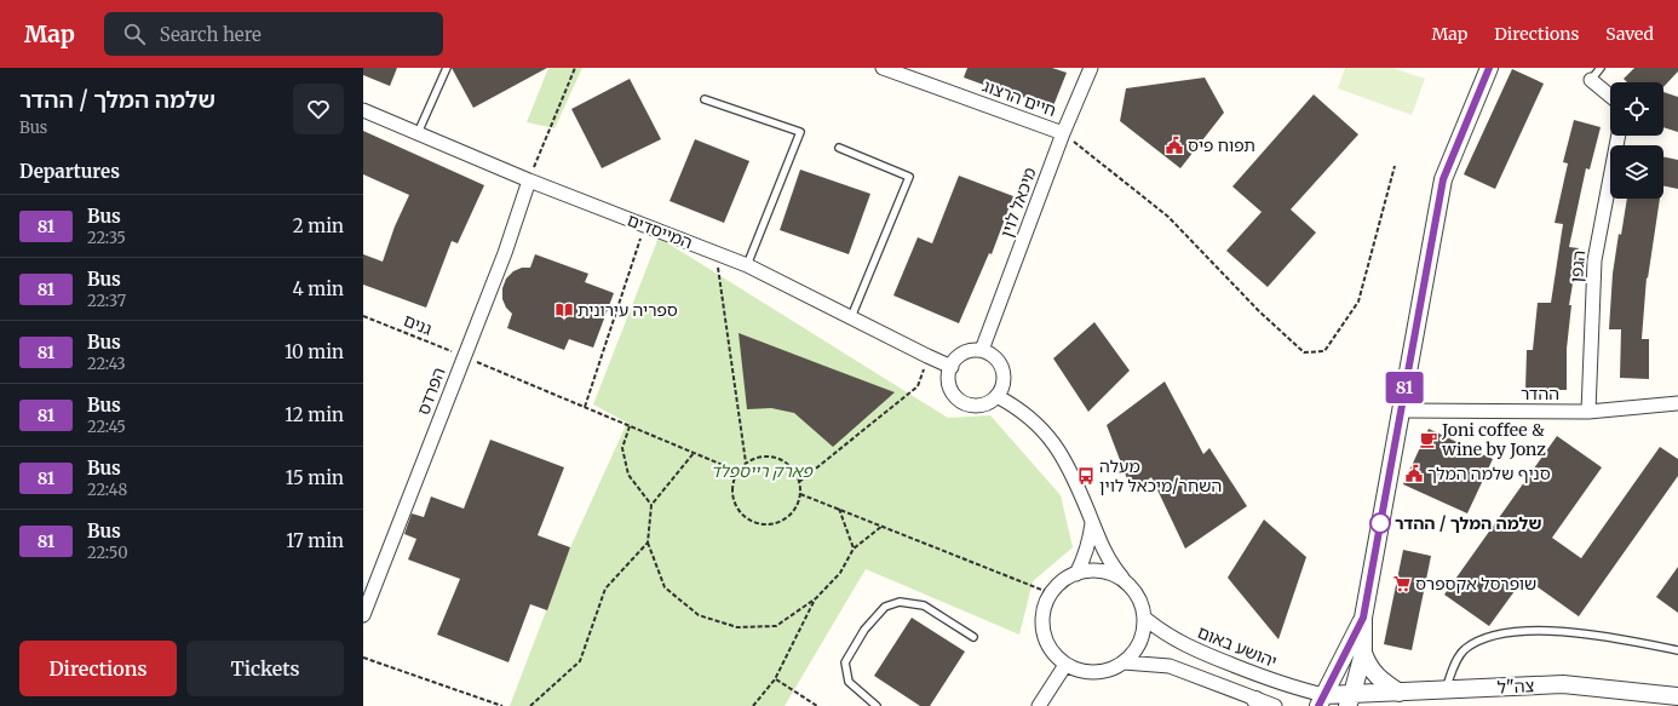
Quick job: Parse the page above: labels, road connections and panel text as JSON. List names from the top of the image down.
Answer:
{
  "streets": {
    "street": [
      "חיים הרצוג",
      "מיכאל לוין",
      "המייסדים",
      "הגפן",
      "הפרדס",
      "ההדר",
      "יהושע באום",
      "צה\"ל"
    ],
    "path": ["גנים"]
  },
  "crossings": [
    ["חיים הרצוג", "מיכאל לוין"],
    ["מיכאל לוין", "המייסדים"],
    ["המייסדים", "הפרדס"],
    ["הגפן", "ההדר"],
    ["גנים", "הפרדס"]
  ],
  "parks": ["פארק רייספלד"],
  "places": {
    "public building": ["תפוח פיס", "סניף שלמה המלך"],
    "library": ["ספריה עירונית"],
    "cafe": ["Joni coffee & wine by Jonz"],
    "bus stop": ["מעלה השחר/מיכאל לוין"],
    "other": ["שלמה המלך / ההדר"],
    "supermarket": ["שופרסל אקספרס"]
  },
  "lines": ["bus line 81"],
  "page": {
    "header": "Map",
    "search": "Search here",
    "nav": ["Map", "Directions", "Saved"],
    "heading": [
      ["שלמה המלך / ההדר", "Bus"],
      "Departures"
    ],
    "on_map": "81",
    "list": [
      {
        "mark": "81",
        "name": "Bus",
        "note": "22:35",
        "value": "2 min"
      },
      {
        "mark": "81",
        "name": "Bus",
        "note": "22:37",
        "value": "4 min"
      },
      {
        "mark": "81",
        "name": "Bus",
        "note": "22:43",
        "value": "10 min"
      },
      {
        "mark": "81",
        "name": "Bus",
        "note": "22:45",
        "value": "12 min"
      },
      {
        "mark": "81",
        "name": "Bus",
        "note": "22:48",
        "value": "15 min"
      },
      {
        "mark": "81",
        "name": "Bus",
        "note": "22:50",
        "value": "17 min"
      }
    ],
    "buttons": ["Directions", "Tickets"]
  }
}
